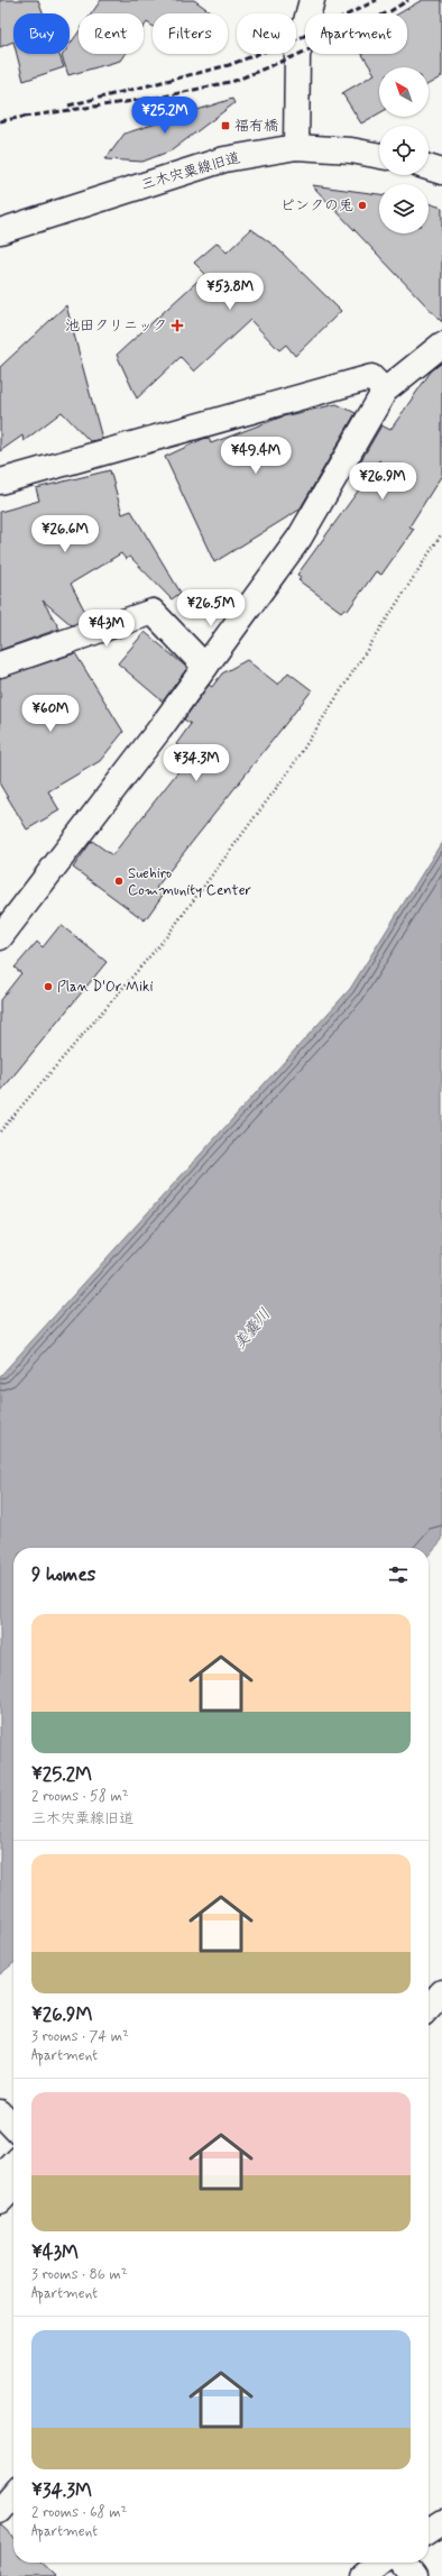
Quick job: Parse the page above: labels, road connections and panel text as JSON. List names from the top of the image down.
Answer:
{
  "streets": {
    "street": ["三木宍粟線旧道"]
  },
  "water": ["美嚢川"],
  "places": {
    "transit": ["福有橋"],
    "other": ["ピンクの兎", "Suehiro Community Center", "Plan D'Or Miki"],
    "health": ["池田クリニック"]
  },
  "north": "top left",
  "page": {
    "chip": [
      "Buy",
      "Rent",
      "Filters",
      "New",
      "Apartment"
    ],
    "price": [
      "¥25.2M",
      "¥53.8M",
      "¥49.4M",
      "¥26.9M",
      "¥26.6M",
      "¥26.5M",
      "¥43M",
      "¥60M",
      "¥34.3M"
    ],
    "heading": "9 homes",
    "list": [
      {
        "name": "¥25.2M",
        "note": "2 rooms · 58 m² · 三木宍粟線旧道"
      },
      {
        "name": "¥26.9M",
        "note": "3 rooms · 74 m² · Apartment"
      },
      {
        "name": "¥43M",
        "note": "3 rooms · 86 m² · Apartment"
      },
      {
        "name": "¥34.3M",
        "note": "2 rooms · 68 m² · Apartment"
      }
    ]
  }
}
